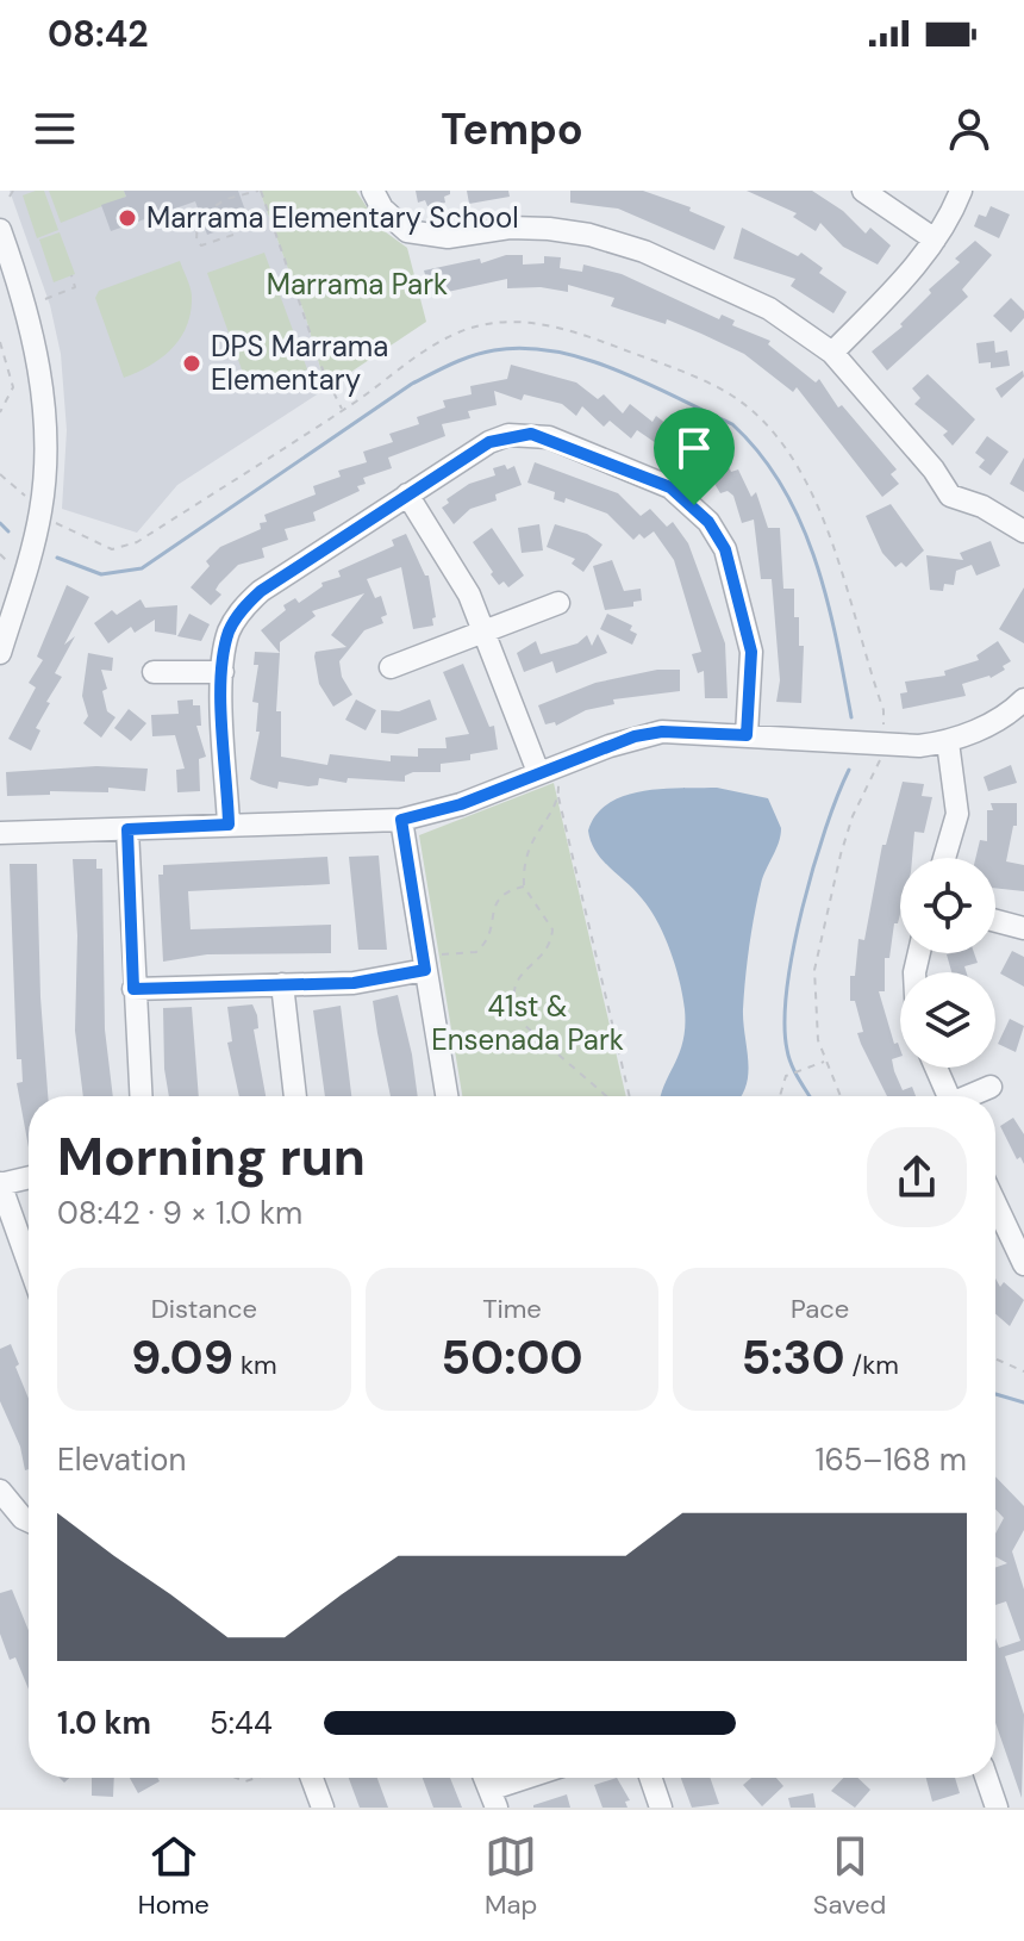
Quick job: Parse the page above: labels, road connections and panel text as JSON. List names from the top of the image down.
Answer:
{
  "parks": ["Marrama Park", "41st & Ensenada Park"],
  "places": ["Marrama Elementary School", "DPS Marrama Elementary"],
  "page": {
    "status": "08:42",
    "header": "Tempo",
    "heading": ["Morning run", "08:42 · 9 × 1.0 km"],
    "stats": [
      ["Distance", "9.09 km"],
      ["Time", "50:00"],
      ["Pace", "5:30 /km"]
    ],
    "chart": ["Elevation", "165–168 m"],
    "list": [
      {
        "name": "1.0 km",
        "note": "5:44"
      }
    ],
    "tabs": ["Home", "Map", "Saved"]
  }
}
